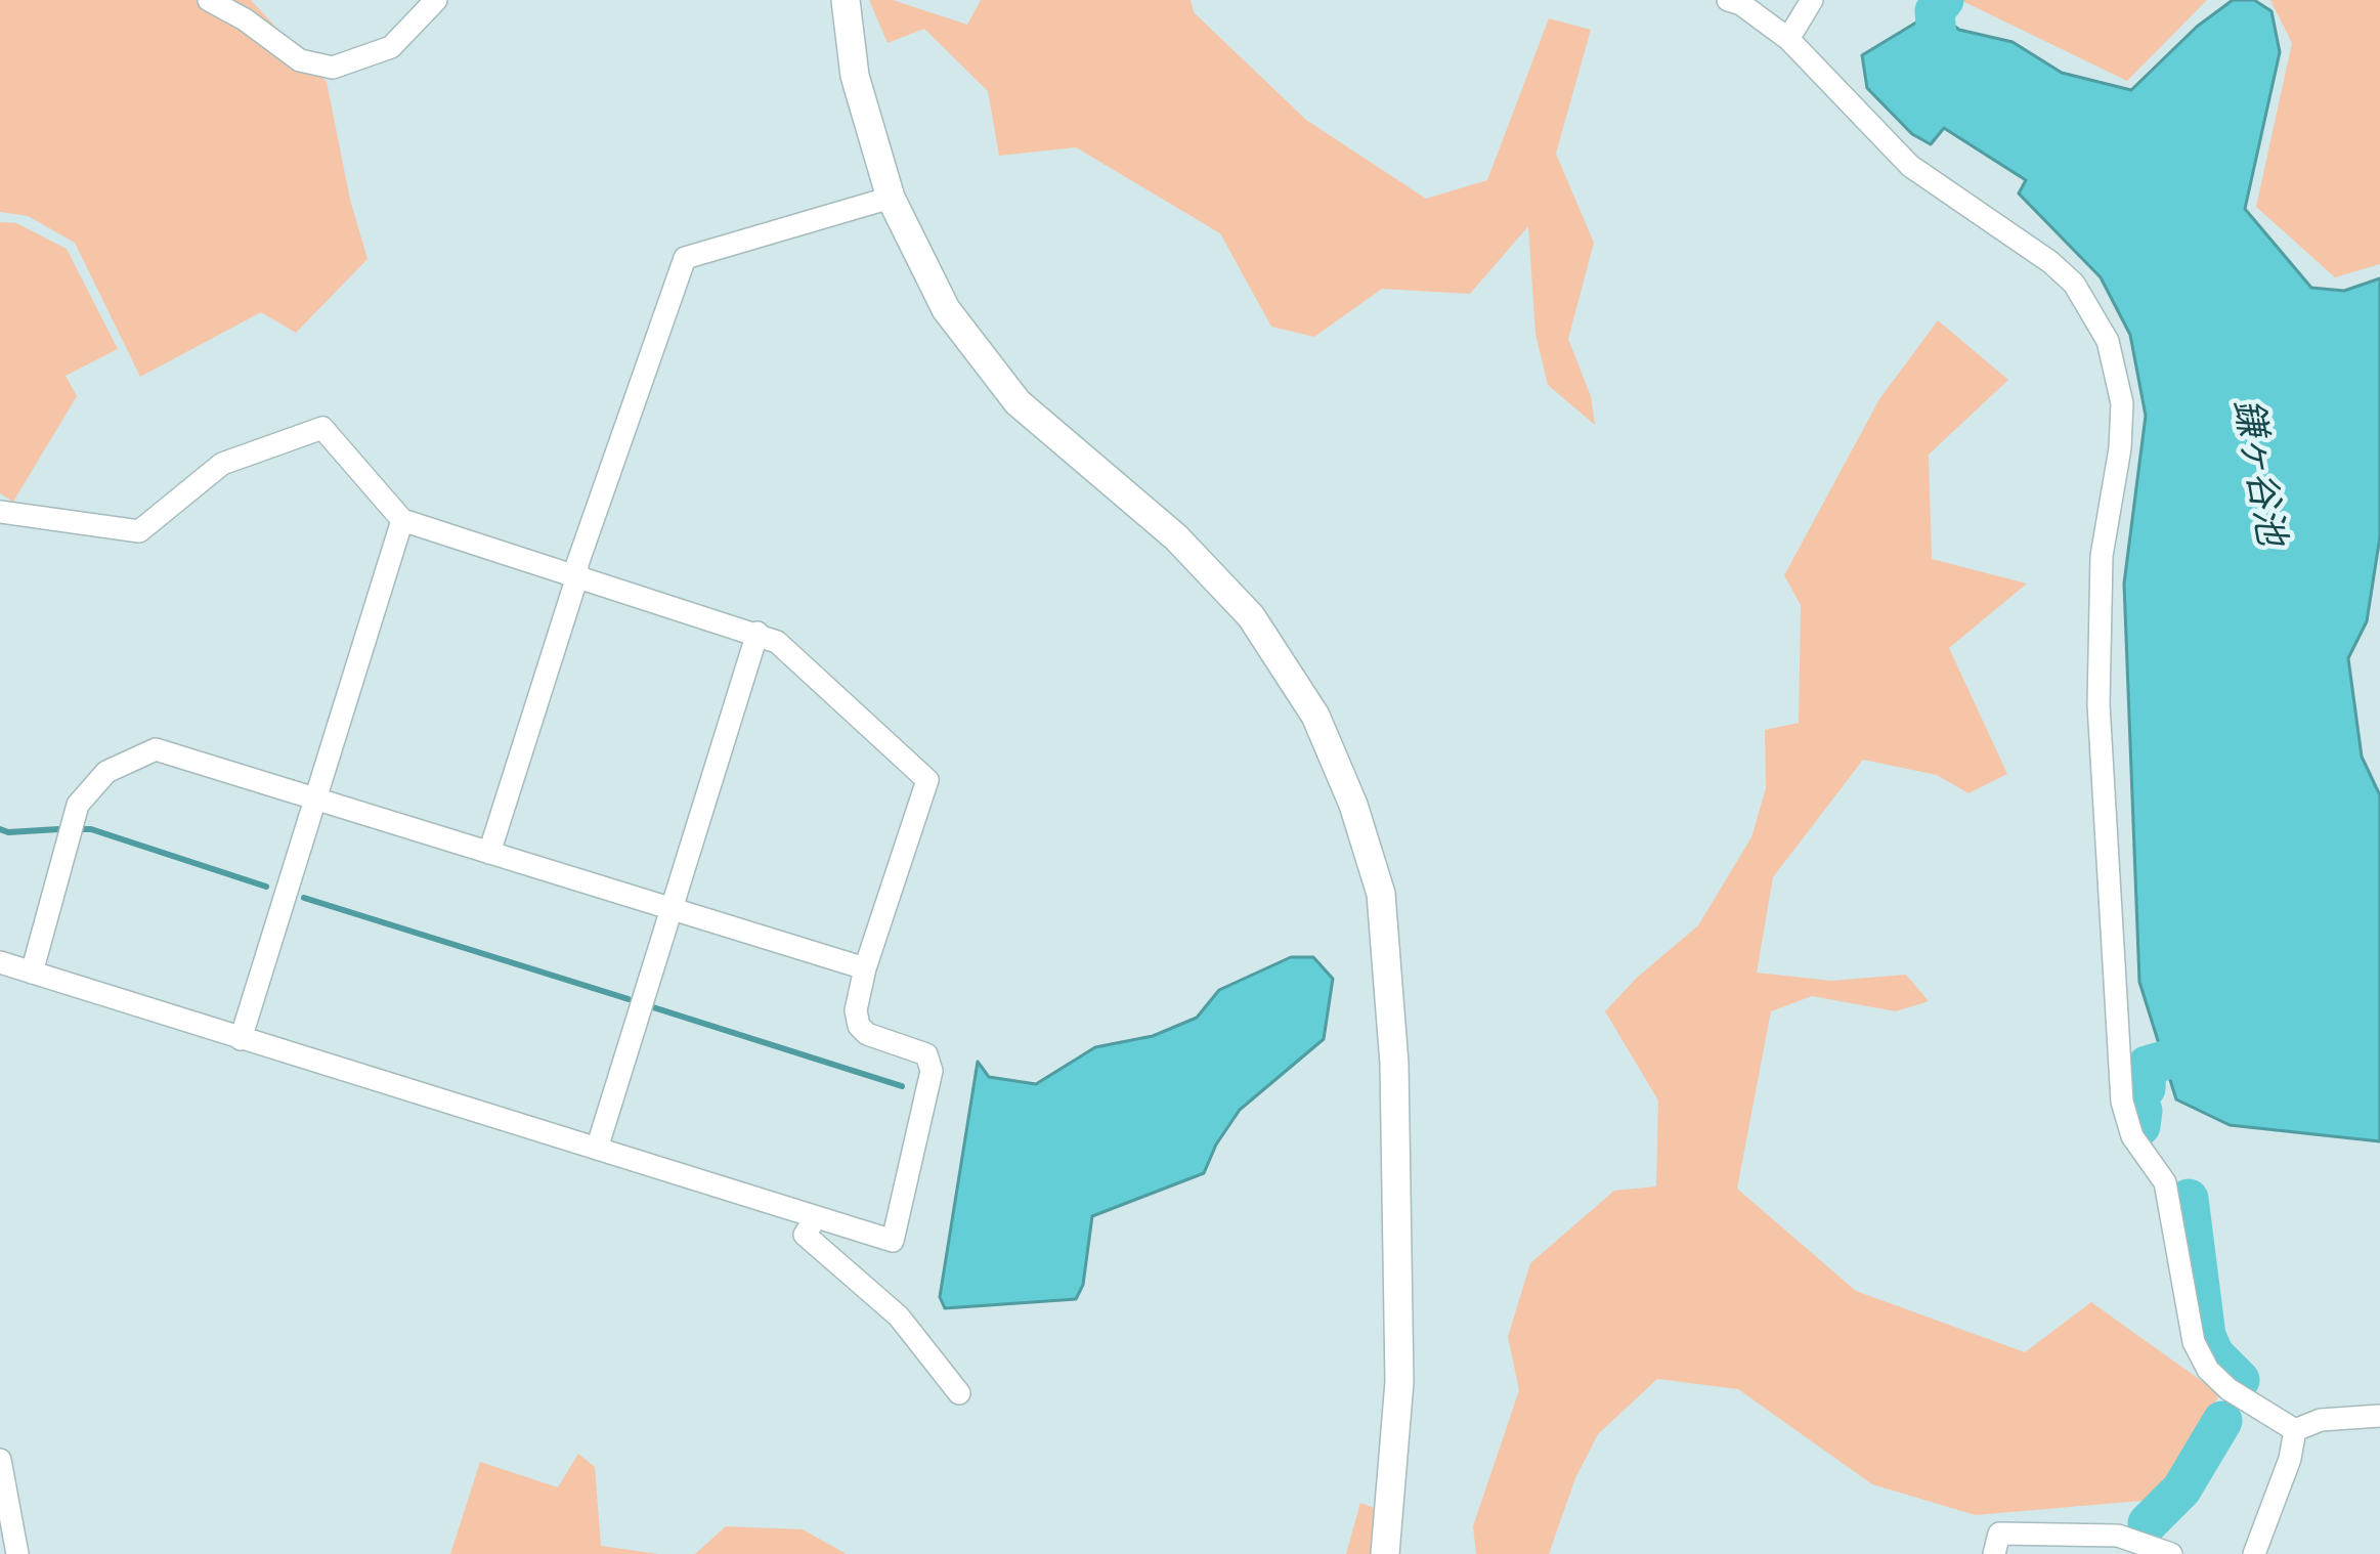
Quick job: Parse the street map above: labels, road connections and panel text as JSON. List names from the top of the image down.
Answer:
{
  "water": ["鎌ヶ谷池"]
}
